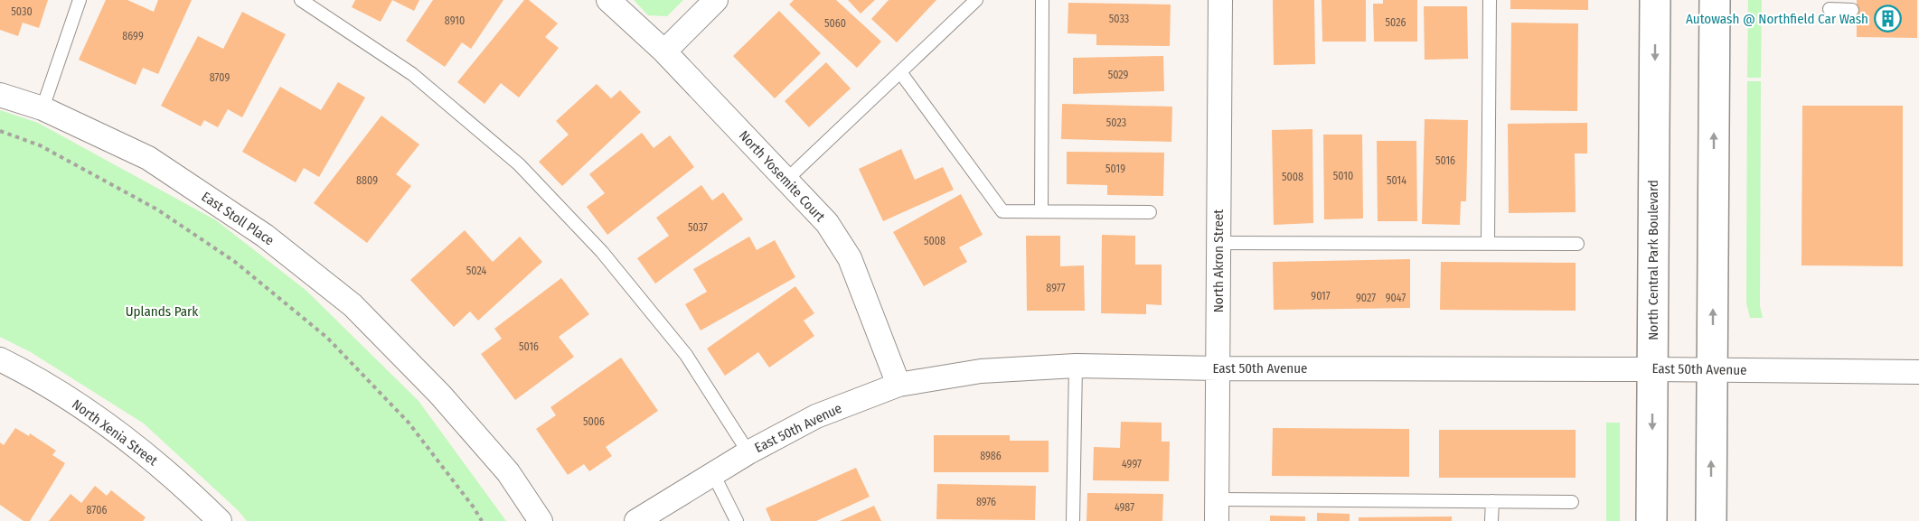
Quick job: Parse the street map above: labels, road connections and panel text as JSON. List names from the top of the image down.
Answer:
{
  "streets": {
    "main road": ["North Central Park Boulevard"],
    "street": [
      "North Yosemite Court",
      "East Stoll Place",
      "North Akron Street",
      "East 50th Avenue",
      "North Xenia Street"
    ]
  },
  "crossings": [
    ["North Yosemite Court", "East 50th Avenue"],
    ["North Central Park Boulevard", "East 50th Avenue"],
    ["North Akron Street", "East 50th Avenue"]
  ],
  "parks": ["Uplands Park"],
  "places": {
    "building": ["Autowash @ Northfield Car Wash"]
  },
  "house_numbers": [
    "5030",
    "5033",
    "8910",
    "5026",
    "5060",
    "8699",
    "5029",
    "8709",
    "5023",
    "5016",
    "5019",
    "5010",
    "5008",
    "8809",
    "5014",
    "5037",
    "5008",
    "5024",
    "8977",
    "9017",
    "9027",
    "9047",
    "5016",
    "5006",
    "8986",
    "4997",
    "8976",
    "4987",
    "8706"
  ]
}
